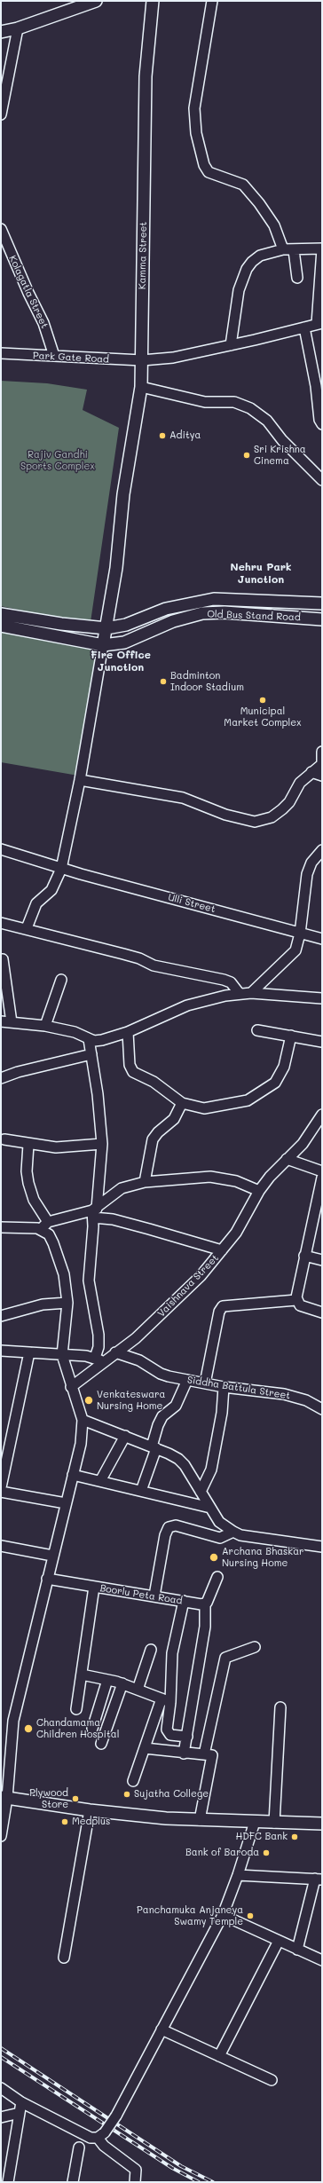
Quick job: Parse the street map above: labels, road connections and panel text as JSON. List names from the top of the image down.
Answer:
{
  "streets": {
    "main road": ["Kamma Street", "Old Bus Stand Road"],
    "street": [
      "Kolagatla Street",
      "Park Gate Road",
      "Ulli Street",
      "Vaishnava Street",
      "Siddha Battula Street",
      "Boorlu Peta Road"
    ]
  },
  "crossings": [
    ["Kamma Street", "Park Gate Road"],
    ["Kamma Street", "Old Bus Stand Road"],
    ["Kolagatla Street", "Park Gate Road"],
    ["Vaishnava Street", "Siddha Battula Street"]
  ],
  "districts": ["Nehru Park Junction", "Fire Office Junction"],
  "parks": ["Rajiv Gandhi Sports Complex"],
  "places": [
    "Aditya",
    "Sri Krishna Cinema",
    "Badminton Indoor Stadium",
    "Municipal Market Complex",
    "Venkateswara Nursing Home",
    "Archana Bhaskar Nursing Home",
    "Chandamama Children Hospital",
    "Sujatha College",
    "Plywood Store",
    "Medplus",
    "HDFC Bank",
    "Bank of Baroda",
    "Panchamuka Anjaneya Swamy Temple"
  ]
}
